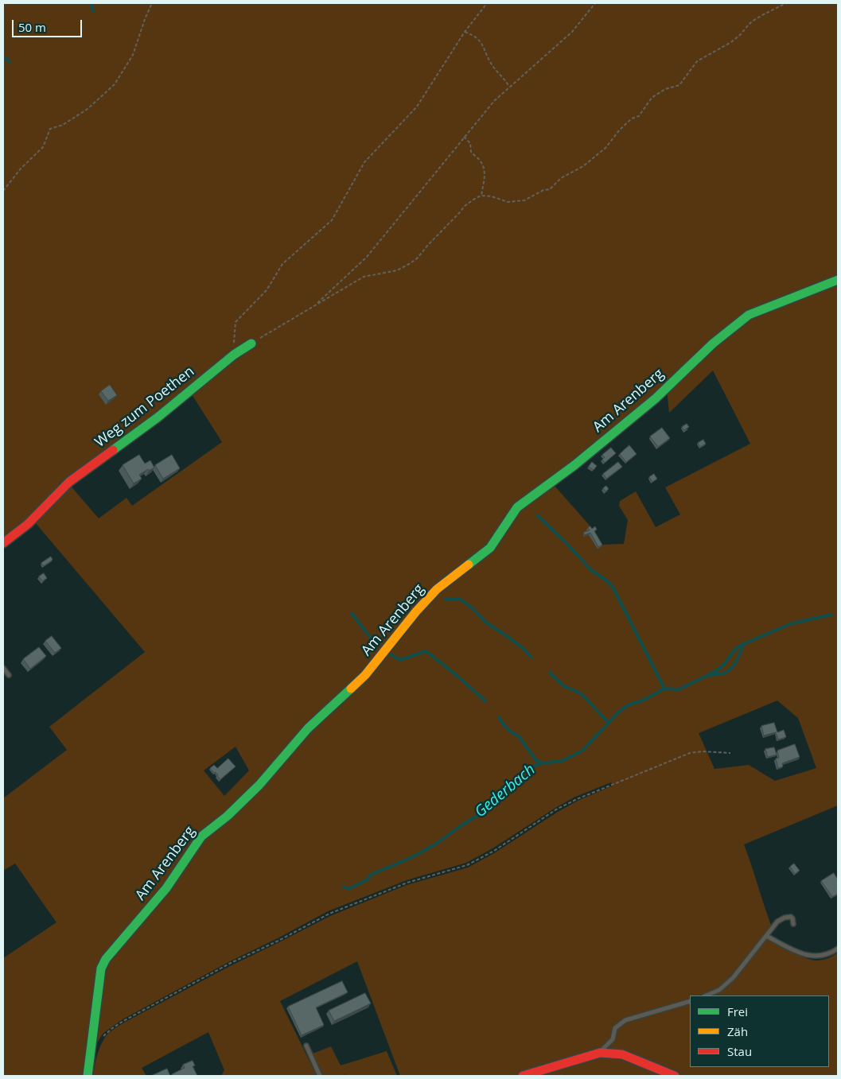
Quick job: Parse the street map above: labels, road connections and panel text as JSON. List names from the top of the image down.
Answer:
{
  "streets": {
    "street": ["Am Arenberg", "Weg zum Poethen"]
  },
  "water": ["Gederbach"],
  "legend": ["Frei", "Zäh", "Stau"],
  "scale_bar": "50 m"
}
